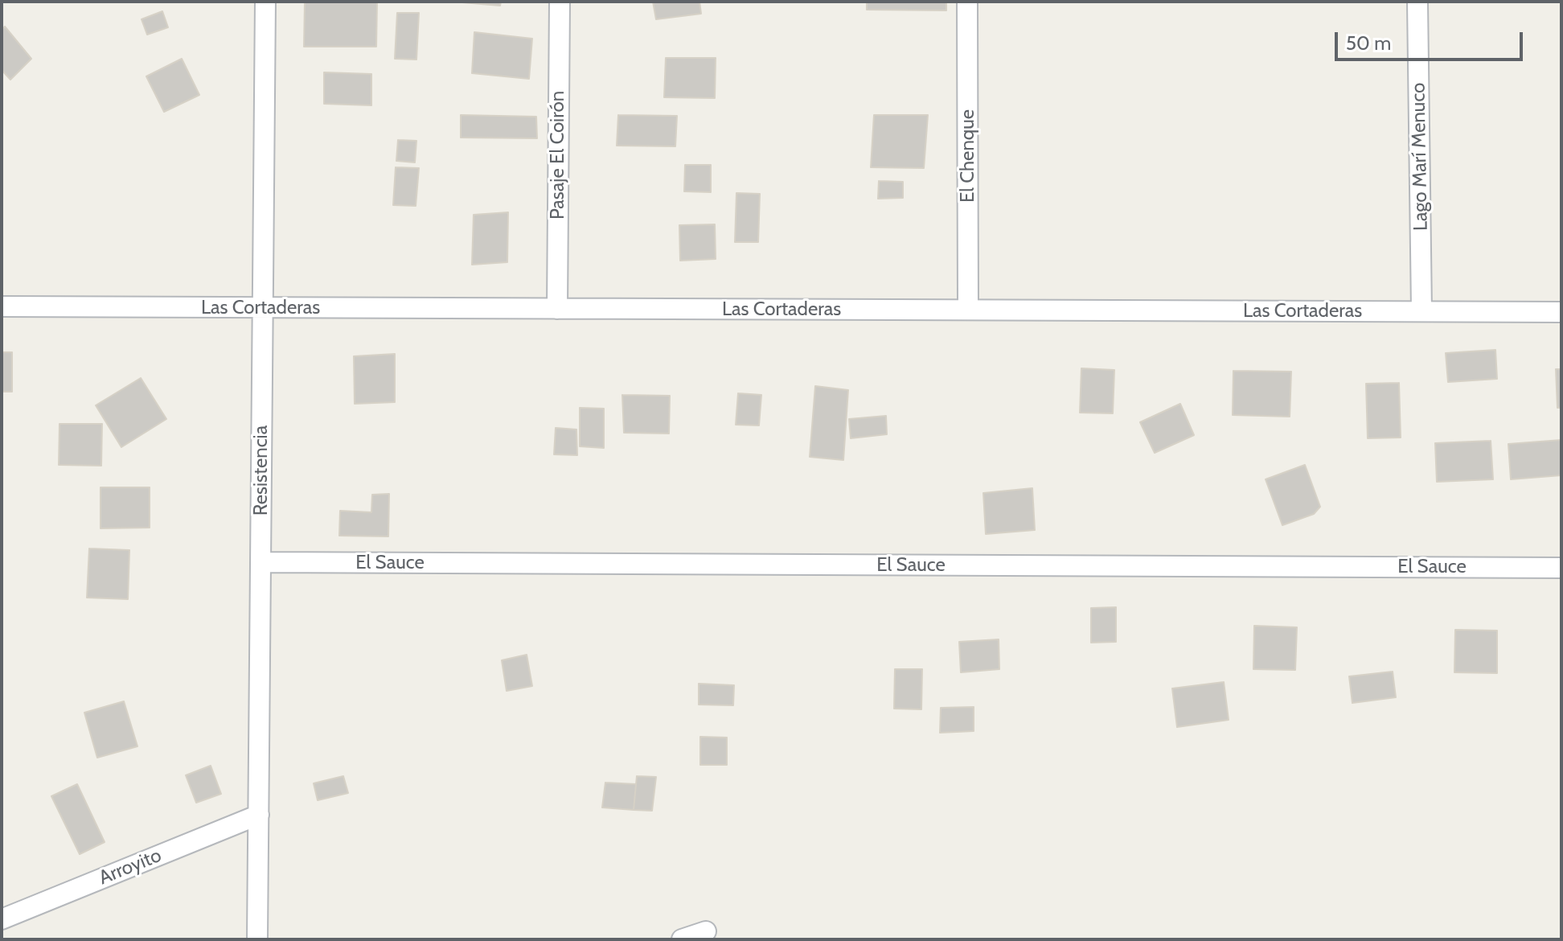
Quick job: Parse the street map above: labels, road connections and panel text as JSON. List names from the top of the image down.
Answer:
{
  "streets": {
    "street": [
      "Pasaje El Coirón",
      "El Chenque",
      "Lago Marí Menuco",
      "Las Cortaderas",
      "Resistencia",
      "El Sauce",
      "Arroyito"
    ]
  },
  "crossings": [
    ["Pasaje El Coirón", "Las Cortaderas"],
    ["El Chenque", "Las Cortaderas"],
    ["Lago Marí Menuco", "Las Cortaderas"],
    ["Las Cortaderas", "Resistencia"],
    ["Resistencia", "El Sauce"],
    ["Resistencia", "Arroyito"]
  ],
  "scale_bar": "50 m"
}
